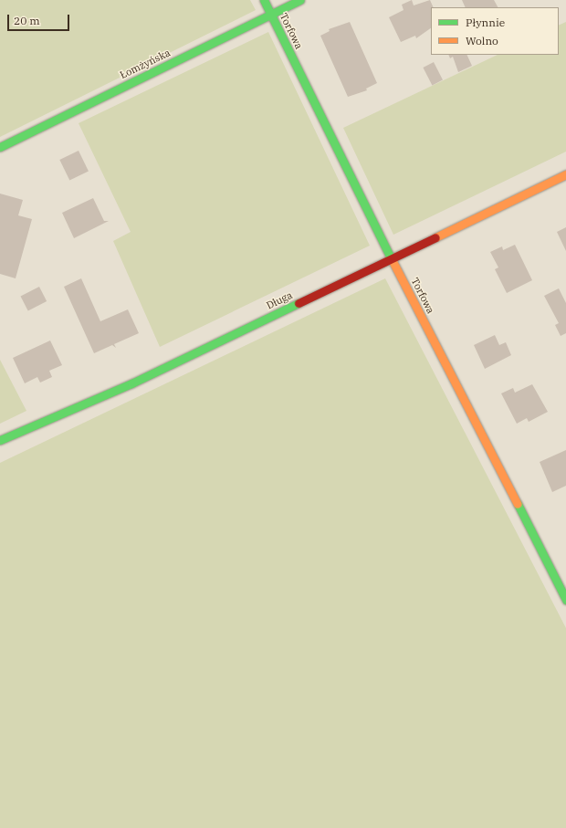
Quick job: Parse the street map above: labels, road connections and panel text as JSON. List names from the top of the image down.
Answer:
{
  "streets": {
    "street": ["Torfowa", "Łomżyńska", "Długa"]
  },
  "crossings": [
    ["Torfowa", "Łomżyńska"],
    ["Torfowa", "Długa"]
  ],
  "legend": ["Płynnie", "Wolno"],
  "scale_bar": "20 m"
}
